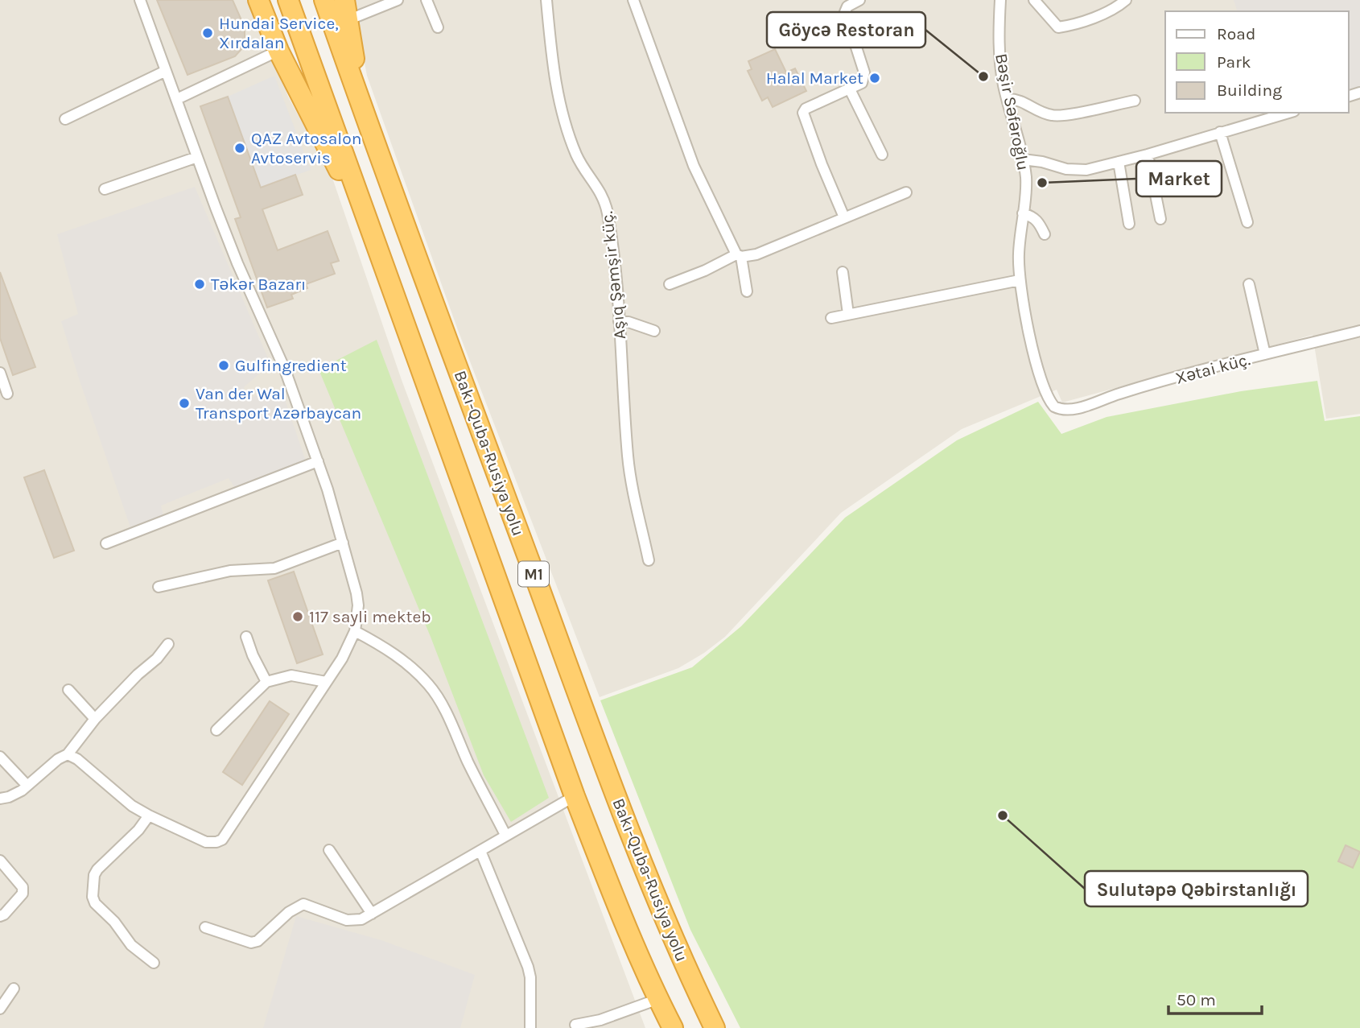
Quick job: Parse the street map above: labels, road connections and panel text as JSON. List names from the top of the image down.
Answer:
{
  "streets": {
    "highway": ["Bakı-Quba-Rusiya yolu", "M1"],
    "street": ["Bəşir Səfəroğlu", "Aşıq Şəmşir küç.", "Xətai küç."]
  },
  "crossings": [
    ["Bəşir Səfəroğlu", "Xətai küç."]
  ],
  "places": [
    "Hundai Service, Xırdalan",
    "Göycə Restoran",
    "Halal Market",
    "QAZ Avtosalon Avtoservis",
    "Market",
    "Təkər Bazarı",
    "Gulfingredient",
    "Van der Wal Transport Azərbaycan",
    "117 sayli mekteb",
    "Sulutəpə Qəbirstanlığı"
  ],
  "legend": ["Road", "Park", "Building"],
  "scale_bar": "50 m"
}
